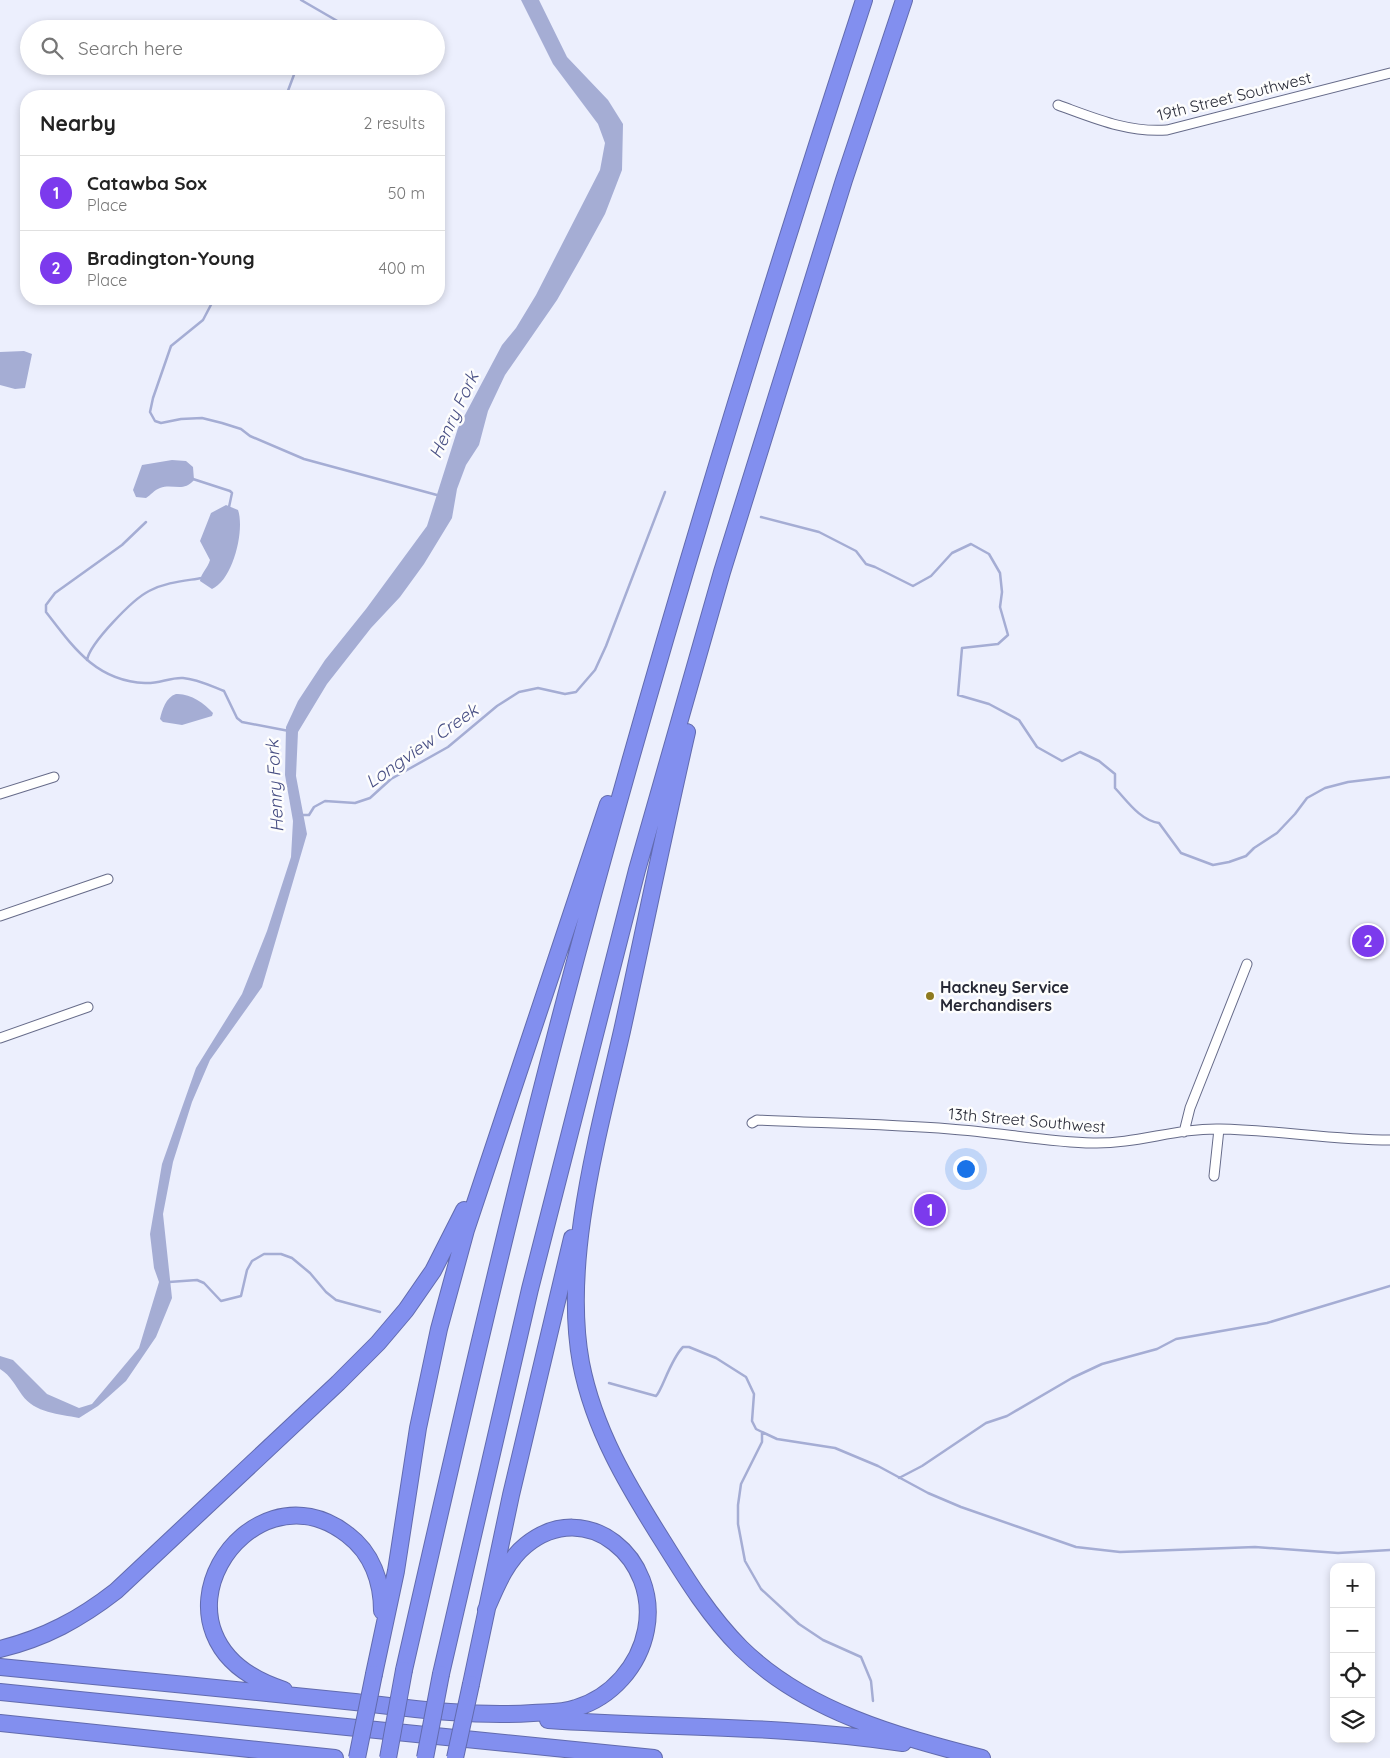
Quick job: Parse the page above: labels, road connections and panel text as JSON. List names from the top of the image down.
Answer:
{
  "streets": {
    "street": ["19th Street Southwest", "13th Street Southwest"]
  },
  "water": ["Henry Fork", "Longview Creek"],
  "places": ["Hackney Service Merchandisers"],
  "page": {
    "search": "Search here",
    "heading": ["Nearby", "2 results"],
    "list": [
      {
        "mark": "1",
        "name": "Catawba Sox",
        "note": "Place",
        "value": "50 m"
      },
      {
        "mark": "2",
        "name": "Bradington-Young",
        "note": "Place",
        "value": "400 m"
      }
    ],
    "pins": ["2", "1"],
    "map_buttons": ["+", "−"]
  }
}
